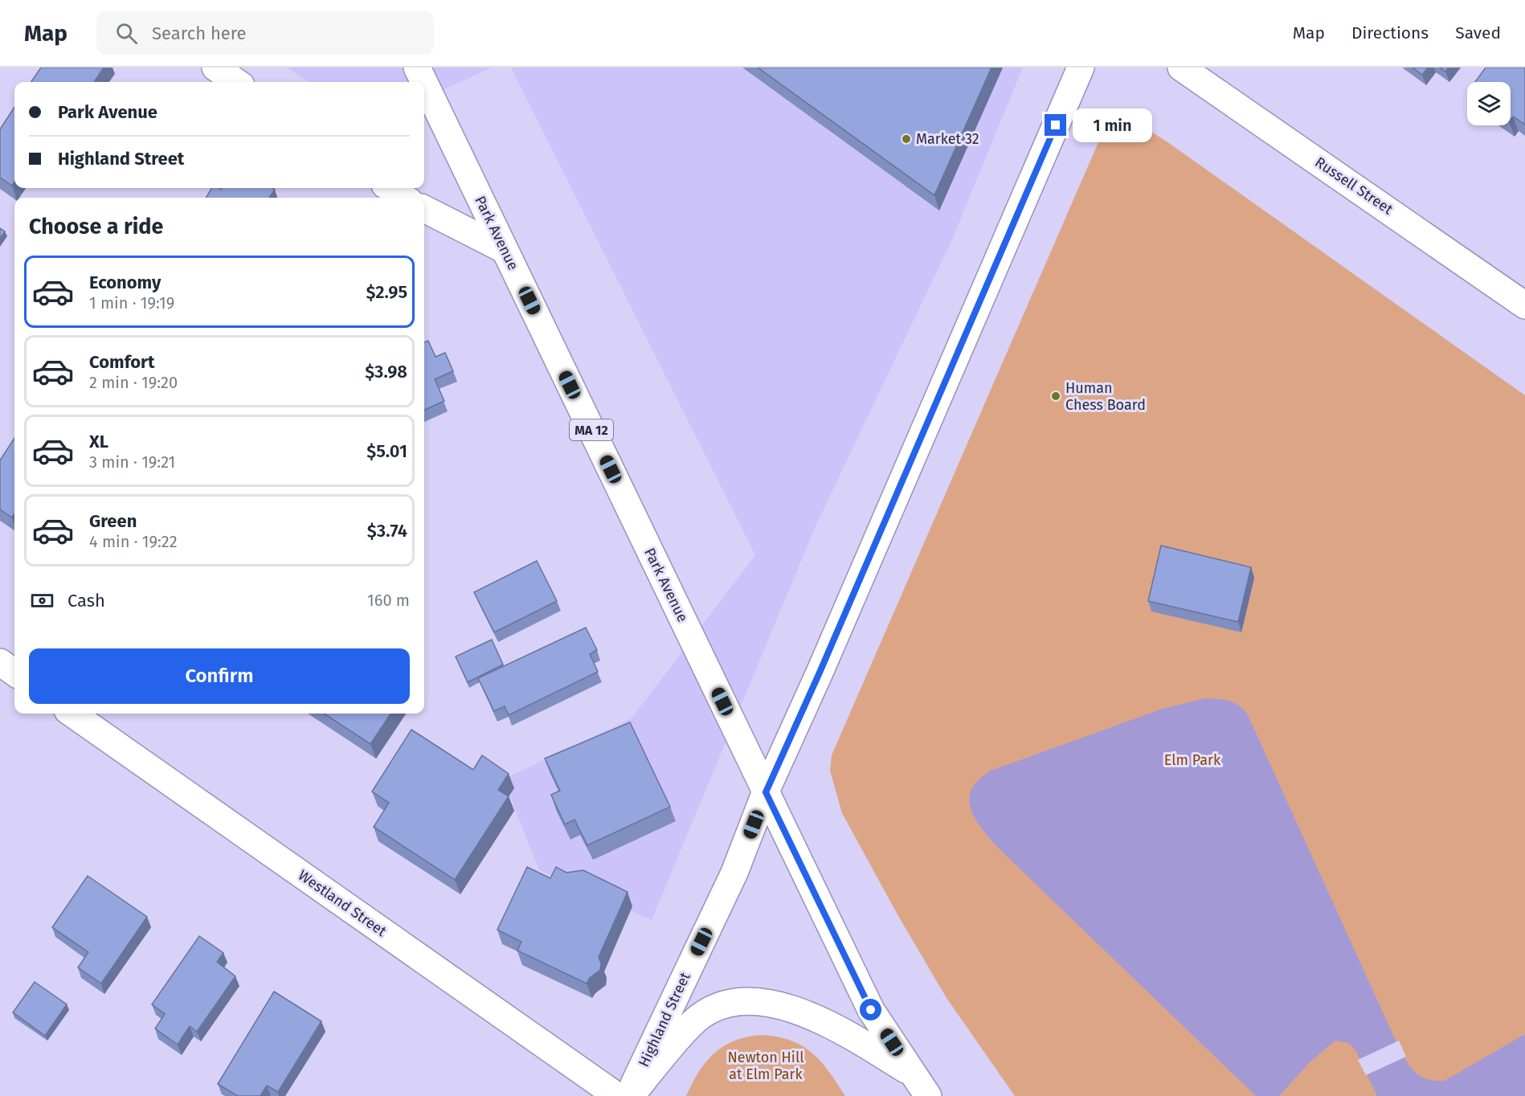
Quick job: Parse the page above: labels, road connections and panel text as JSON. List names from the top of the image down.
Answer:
{
  "streets": {
    "main road": [
      "Russell Street",
      "Park Avenue",
      "MA 12",
      "Westland Street",
      "Highland Street"
    ]
  },
  "crossings": [
    ["Park Avenue", "Highland Street"]
  ],
  "parks": ["Elm Park", "Newton Hill at Elm Park"],
  "places": ["Market 32", "Human Chess Board"],
  "page": {
    "header": "Map",
    "search": "Search here",
    "nav": ["Map", "Directions", "Saved"],
    "banner": ["Park Avenue", "Highland Street"],
    "bubble": "1 min",
    "heading": "Choose a ride",
    "list": [
      {
        "name": "Economy",
        "note": "1 min · 19:19",
        "value": "$2.95"
      },
      {
        "name": "Comfort",
        "note": "2 min · 19:20",
        "value": "$3.98"
      },
      {
        "name": "XL",
        "note": "3 min · 19:21",
        "value": "$5.01"
      },
      {
        "name": "Green",
        "note": "4 min · 19:22",
        "value": "$3.74"
      }
    ],
    "pay": ["Cash", "160 m"],
    "buttons": "Confirm"
  }
}
